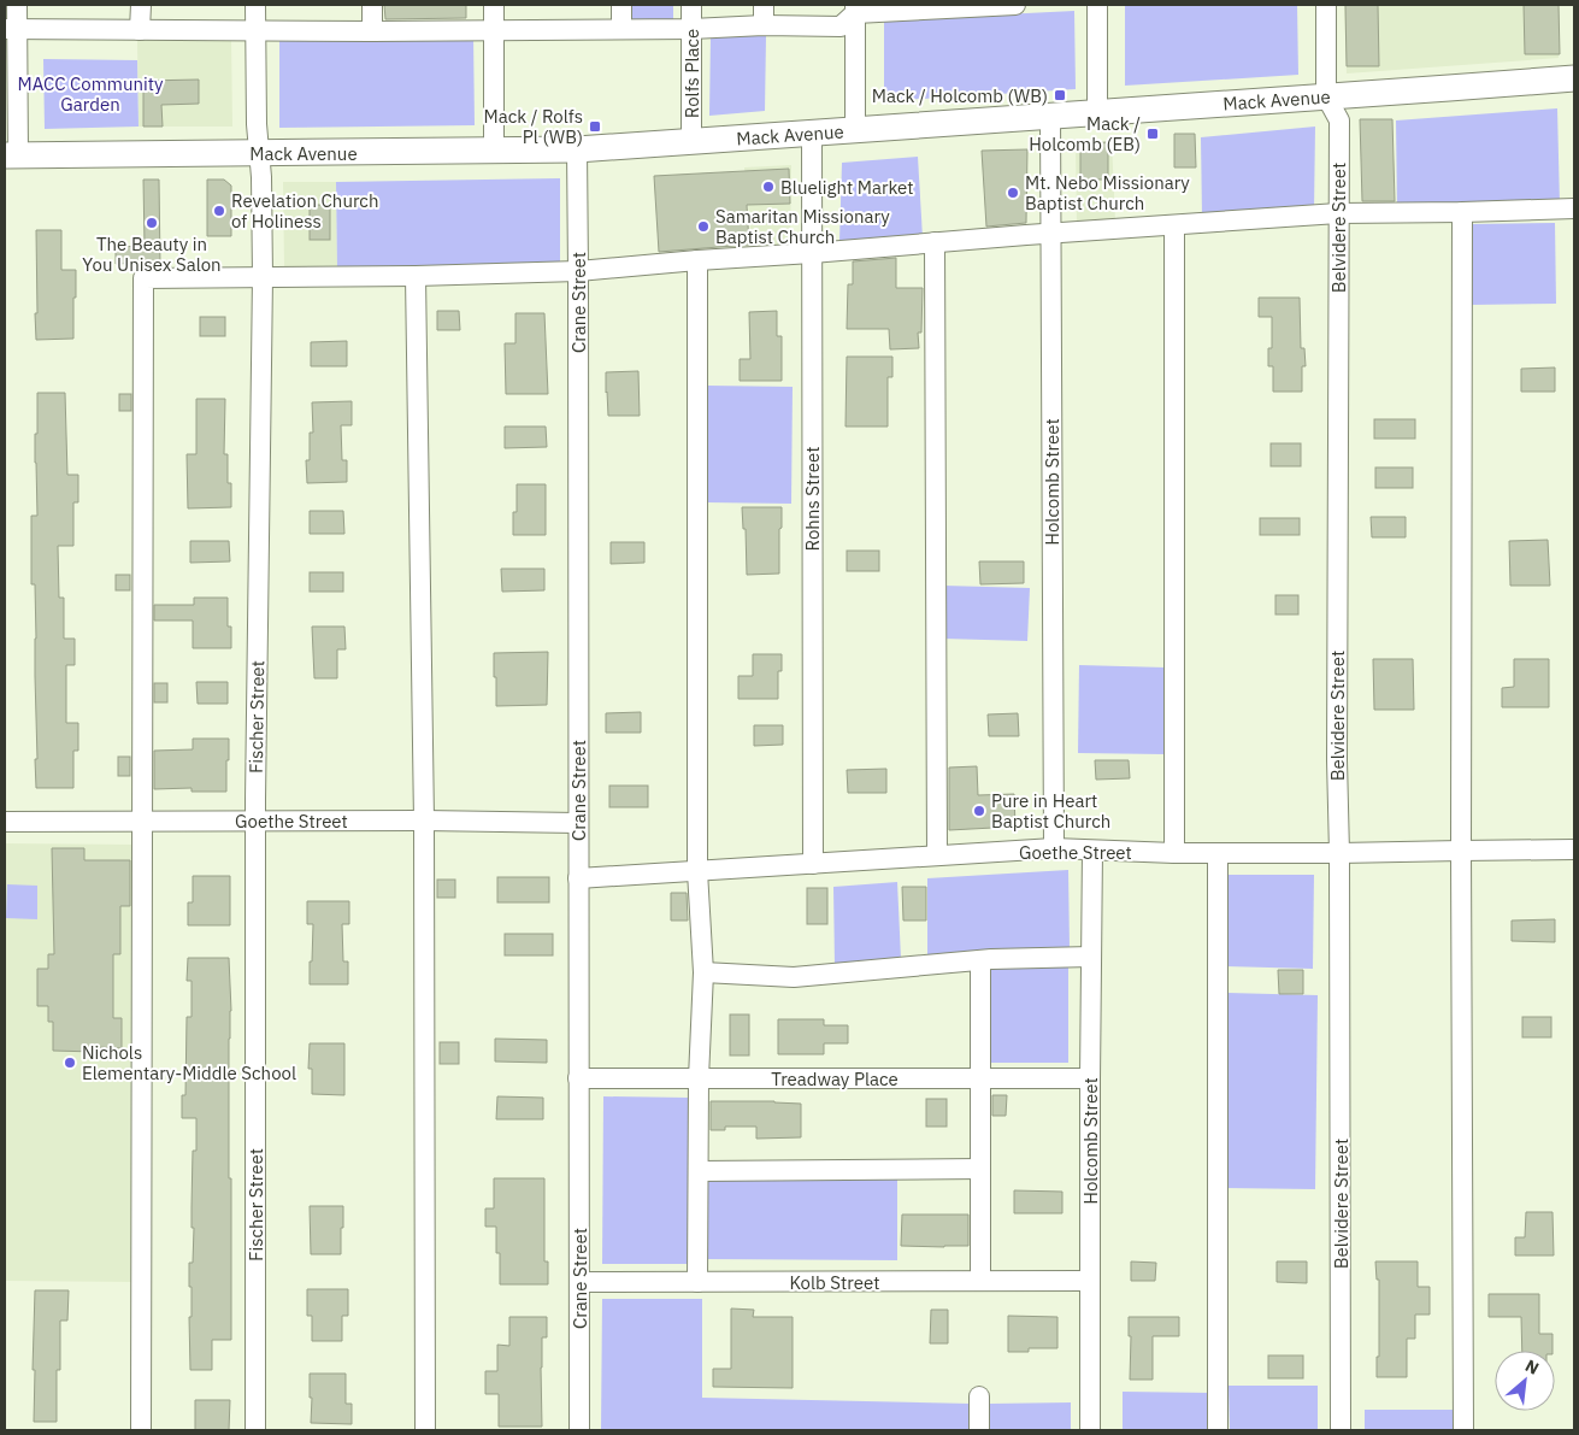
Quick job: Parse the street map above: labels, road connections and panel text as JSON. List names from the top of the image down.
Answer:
{
  "streets": {
    "main road": ["Mack Avenue"],
    "street": [
      "Rolfs Place",
      "Belvidere Street",
      "Crane Street",
      "Holcomb Street",
      "Rohns Street",
      "Fischer Street",
      "Goethe Street",
      "Treadway Place",
      "Kolb Street"
    ]
  },
  "crossings": [
    ["Rolfs Place", "Mack Avenue"],
    ["Mack Avenue", "Belvidere Street"],
    ["Mack Avenue", "Crane Street"],
    ["Mack Avenue", "Holcomb Street"],
    ["Mack Avenue", "Rohns Street"],
    ["Mack Avenue", "Fischer Street"],
    ["Belvidere Street", "Goethe Street"],
    ["Crane Street", "Goethe Street"],
    ["Crane Street", "Treadway Place"],
    ["Crane Street", "Kolb Street"],
    ["Holcomb Street", "Goethe Street"],
    ["Holcomb Street", "Treadway Place"],
    ["Holcomb Street", "Kolb Street"],
    ["Rohns Street", "Goethe Street"],
    ["Fischer Street", "Goethe Street"]
  ],
  "parks": ["MACC Community Garden"],
  "places": {
    "transit": ["Mack / Holcomb (WB)", "Mack / Rolfs Pl (WB)", "Mack / Holcomb (EB)"],
    "other": [
      "Bluelight Market",
      "Mt. Nebo Missionary Baptist Church",
      "Revelation Church of Holiness",
      "The Beauty in You Unisex Salon",
      "Samaritan Missionary Baptist Church",
      "Pure in Heart Baptist Church",
      "Nichols Elementary-Middle School"
    ]
  },
  "north": "top right"
}
